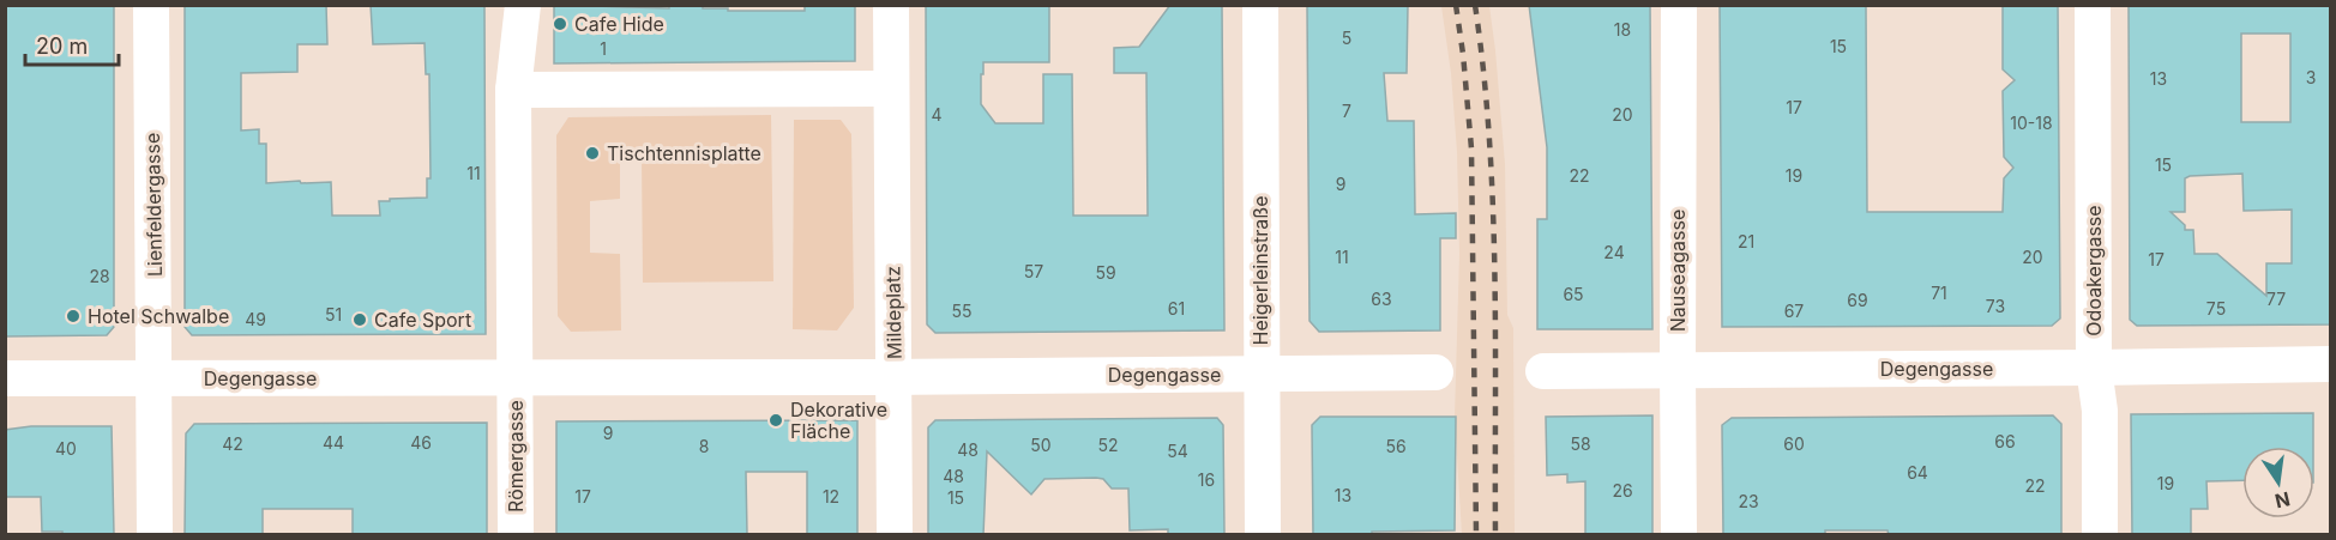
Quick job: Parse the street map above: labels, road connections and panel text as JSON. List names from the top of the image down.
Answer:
{
  "streets": {
    "street": [
      "Lienfeldergasse",
      "Heigerleinstraße",
      "Nauseagasse",
      "Odoakergasse",
      "Mildeplatz",
      "Degengasse",
      "Römergasse"
    ]
  },
  "crossings": [
    ["Lienfeldergasse", "Degengasse"],
    ["Heigerleinstraße", "Degengasse"],
    ["Nauseagasse", "Degengasse"],
    ["Odoakergasse", "Degengasse"],
    ["Mildeplatz", "Degengasse"],
    ["Mildeplatz", "Römergasse"],
    ["Degengasse", "Römergasse"]
  ],
  "places": [
    "Cafe Hide",
    "Tischtennisplatte",
    "Hotel Schwalbe",
    "Cafe Sport",
    "Dekorative Fläche"
  ],
  "house_numbers": [
    "18",
    "5",
    "15",
    "1",
    "3",
    "13",
    "17",
    "7",
    "4",
    "20",
    "10-18",
    "15",
    "11",
    "22",
    "19",
    "9",
    "21",
    "24",
    "11",
    "20",
    "17",
    "57",
    "59",
    "28",
    "71",
    "65",
    "63",
    "77",
    "69",
    "73",
    "61",
    "75",
    "55",
    "67",
    "51",
    "49",
    "9",
    "66",
    "44",
    "46",
    "42",
    "58",
    "60",
    "50",
    "52",
    "8",
    "56",
    "40",
    "48",
    "54",
    "64",
    "48",
    "16",
    "19",
    "22",
    "26",
    "13",
    "17",
    "12",
    "15",
    "23"
  ],
  "scale_bar": "20 m",
  "north": "bottom"
}
